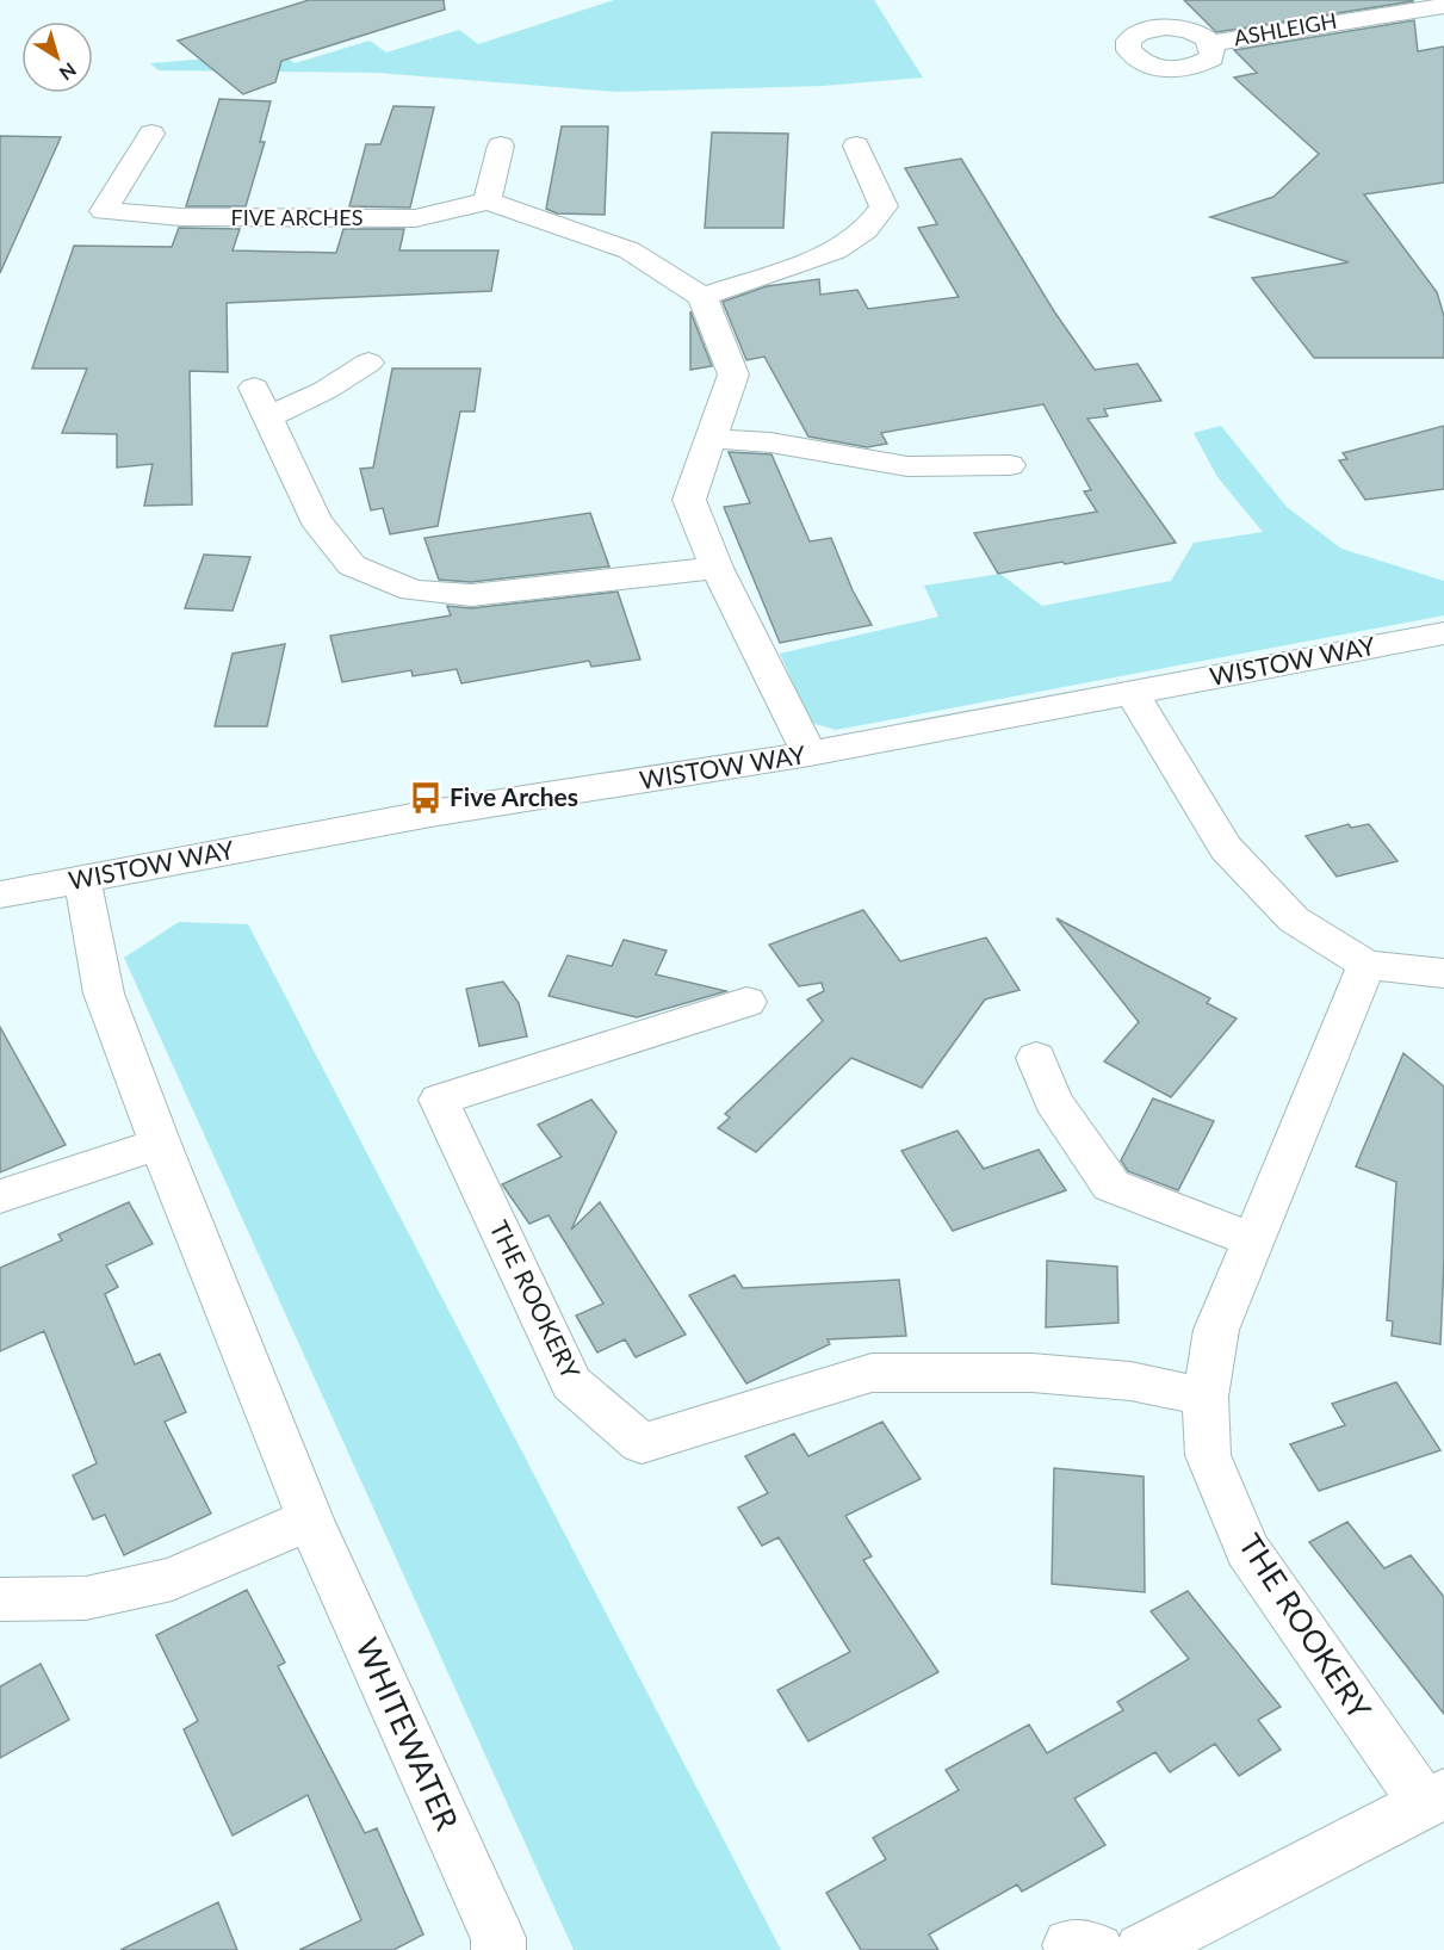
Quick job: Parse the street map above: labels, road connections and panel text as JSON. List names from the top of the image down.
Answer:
{
  "streets": {
    "street": [
      "ASHLEIGH",
      "FIVE ARCHES",
      "WISTOW WAY",
      "THE ROOKERY",
      "WHITEWATER"
    ]
  },
  "crossings": [
    ["WISTOW WAY", "WHITEWATER"]
  ],
  "places": {
    "bus stop": ["Five Arches"]
  },
  "north": "bottom right"
}
